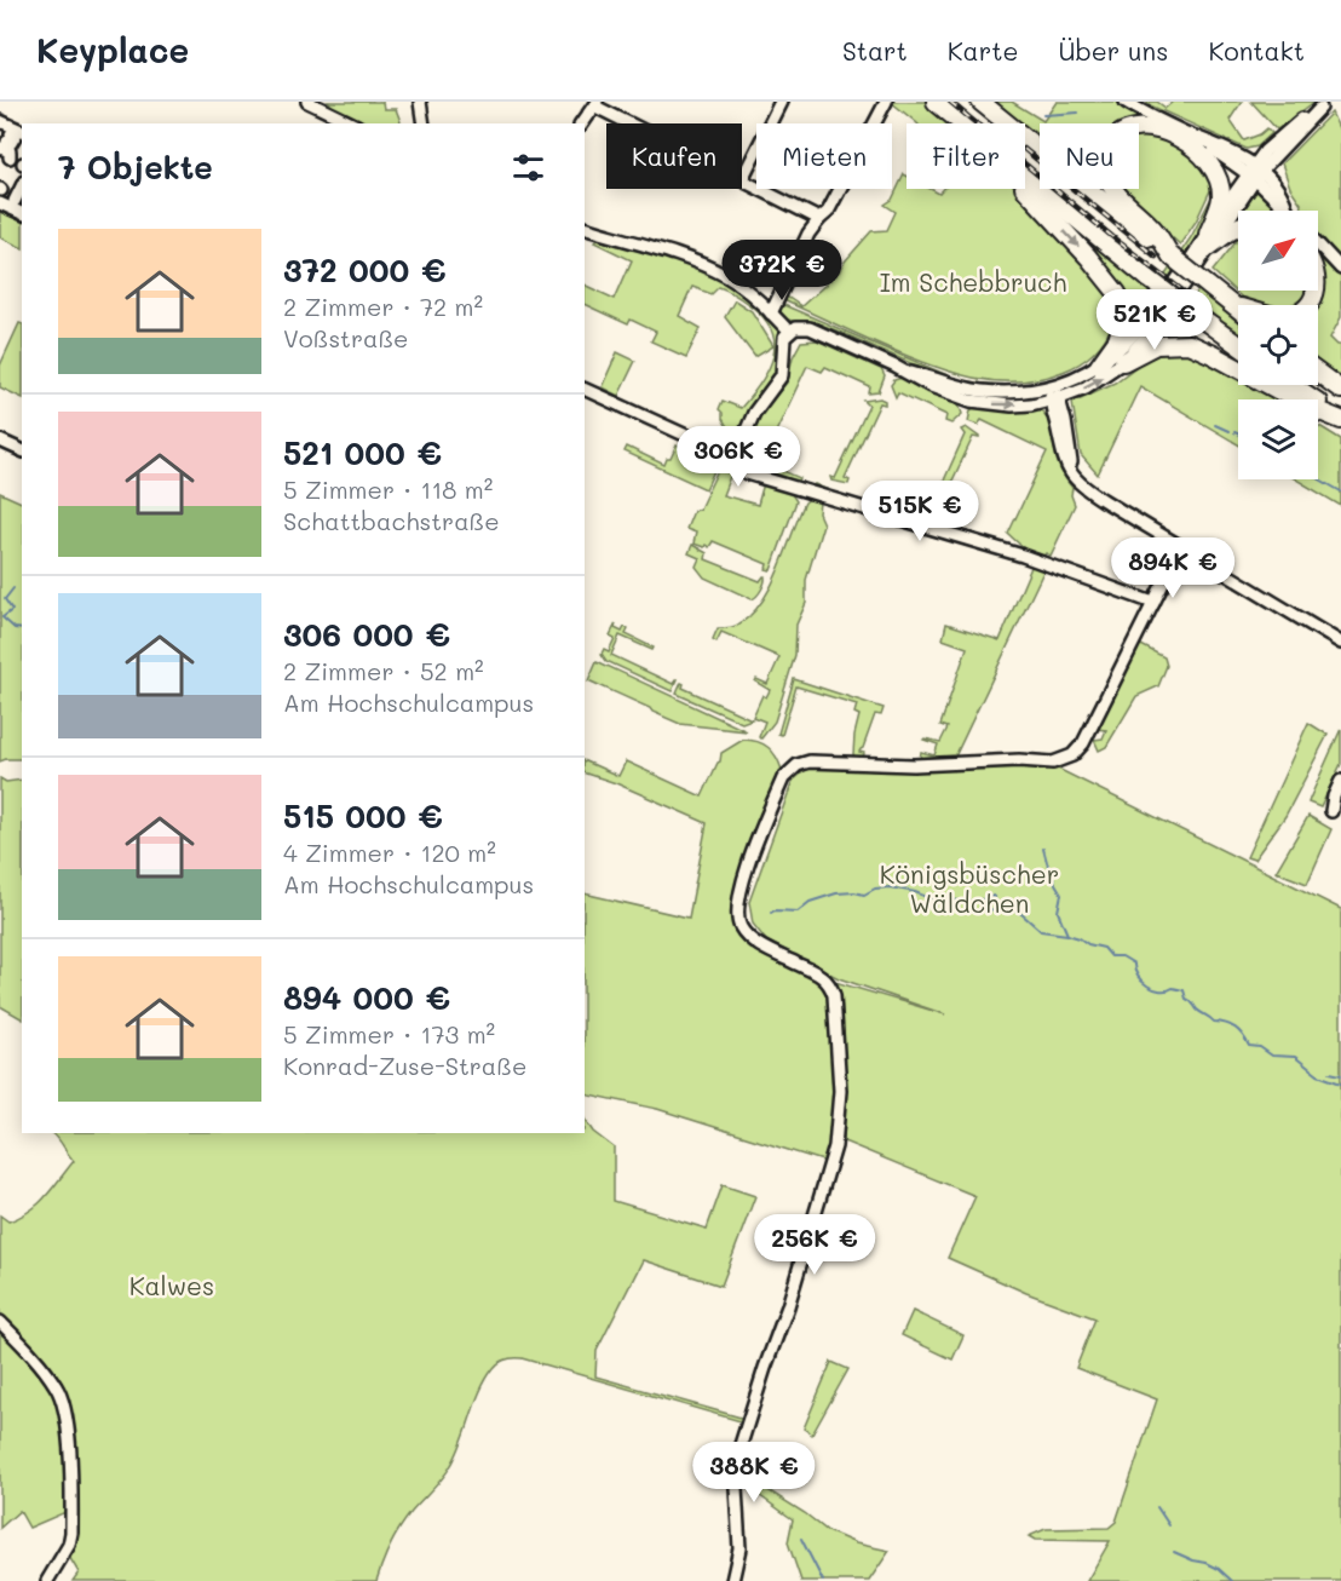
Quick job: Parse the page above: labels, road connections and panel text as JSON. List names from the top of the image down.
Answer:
{
  "parks": ["Im Schebbruch", "Königsbüscher Wäldchen", "Kalwes"],
  "north": "top right",
  "page": {
    "header": "Keyplace",
    "nav": [
      "Start",
      "Karte",
      "Über uns",
      "Kontakt"
    ],
    "chip": [
      "Kaufen",
      "Mieten",
      "Filter",
      "Neu"
    ],
    "heading": "7 Objekte",
    "list": [
      {
        "name": "372 000 €",
        "note": "2 Zimmer · 72 m² · Voßstraße"
      },
      {
        "name": "521 000 €",
        "note": "5 Zimmer · 118 m² · Schattbachstraße"
      },
      {
        "name": "306 000 €",
        "note": "2 Zimmer · 52 m² · Am Hochschulcampus"
      },
      {
        "name": "515 000 €",
        "note": "4 Zimmer · 120 m² · Am Hochschulcampus"
      },
      {
        "name": "894 000 €",
        "note": "5 Zimmer · 173 m² · Konrad-Zuse-Straße"
      }
    ],
    "price": [
      "372K €",
      "521K €",
      "306K €",
      "515K €",
      "894K €",
      "256K €",
      "388K €"
    ]
  }
}
